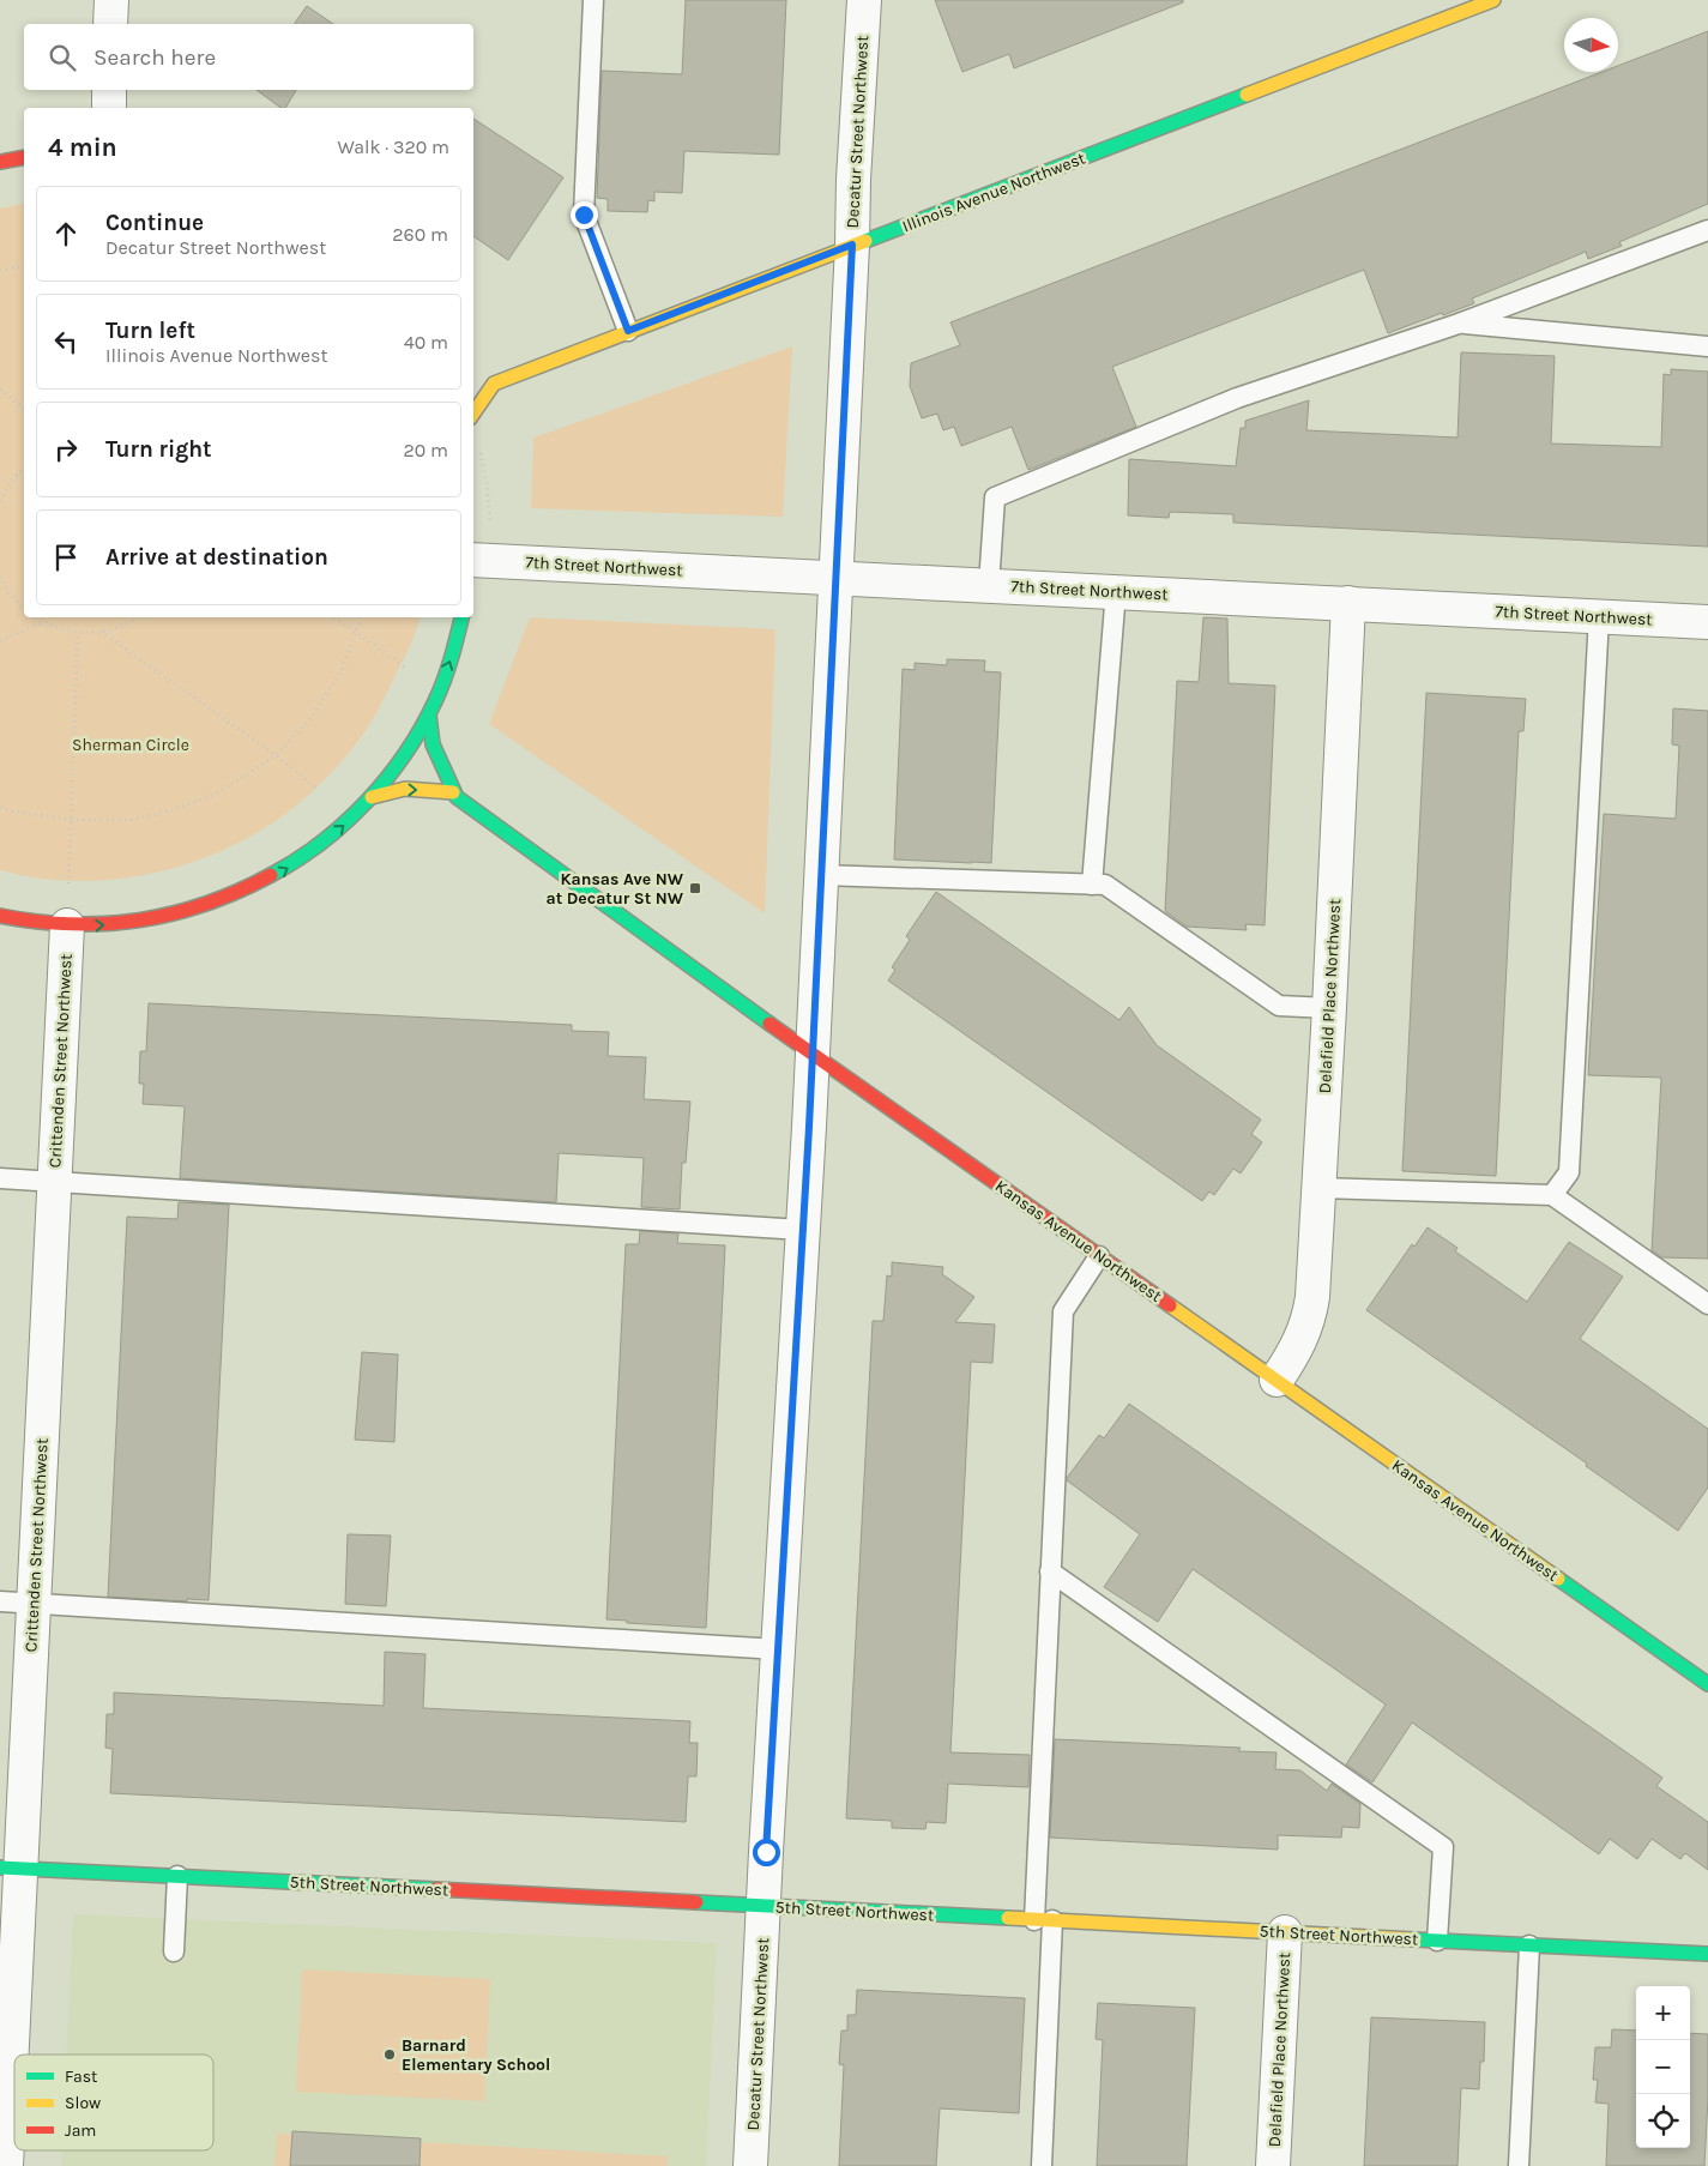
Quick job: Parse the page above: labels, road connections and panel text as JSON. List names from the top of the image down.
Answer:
{
  "streets": {
    "street": [
      "Decatur Street Northwest",
      "Illinois Avenue Northwest",
      "7th Street Northwest",
      "Delafield Place Northwest",
      "Crittenden Street Northwest",
      "Kansas Avenue Northwest",
      "5th Street Northwest"
    ]
  },
  "crossings": [
    ["Decatur Street Northwest", "Illinois Avenue Northwest"],
    ["Decatur Street Northwest", "7th Street Northwest"],
    ["Decatur Street Northwest", "Kansas Avenue Northwest"],
    ["Decatur Street Northwest", "5th Street Northwest"],
    ["7th Street Northwest", "Delafield Place Northwest"],
    ["Delafield Place Northwest", "Kansas Avenue Northwest"],
    ["Delafield Place Northwest", "5th Street Northwest"],
    ["Crittenden Street Northwest", "5th Street Northwest"]
  ],
  "parks": ["Sherman Circle"],
  "places": {
    "transit": ["Kansas Ave NW at Decatur St NW"],
    "other": ["Barnard Elementary School"]
  },
  "legend": ["Fast", "Slow", "Jam"],
  "north": "right",
  "page": {
    "search": "Search here",
    "heading": ["4 min", "Walk · 320 m"],
    "list": [
      ["Continue", "Decatur Street Northwest", "260 m"],
      ["Turn left", "Illinois Avenue Northwest", "40 m"],
      ["Turn right", "20 m"],
      "Arrive at destination"
    ],
    "map_buttons": ["+", "−"]
  }
}
